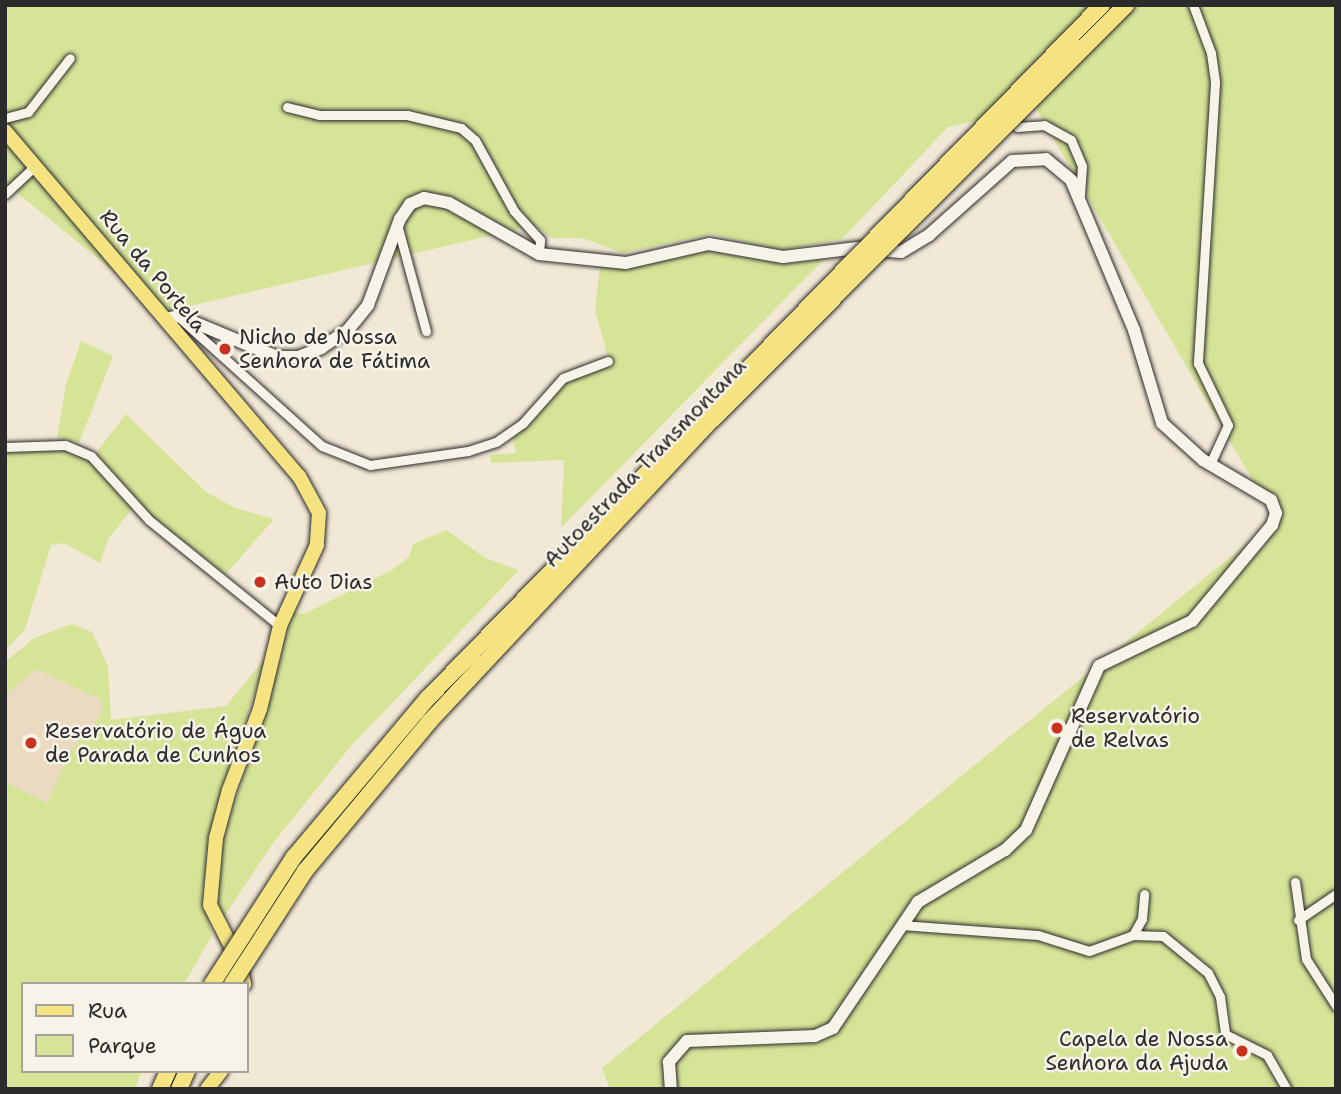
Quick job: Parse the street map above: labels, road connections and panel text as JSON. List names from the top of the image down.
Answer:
{
  "streets": {
    "highway": ["Autoestrada Transmontana"],
    "main road": ["Rua da Portela"]
  },
  "places": [
    "Nicho de Nossa Senhora de Fátima",
    "Auto Dias",
    "Reservatório de Relvas",
    "Reservatório de Água de Parada de Cunhos",
    "Capela de Nossa Senhora da Ajuda"
  ],
  "legend": ["Rua", "Parque"]
}
